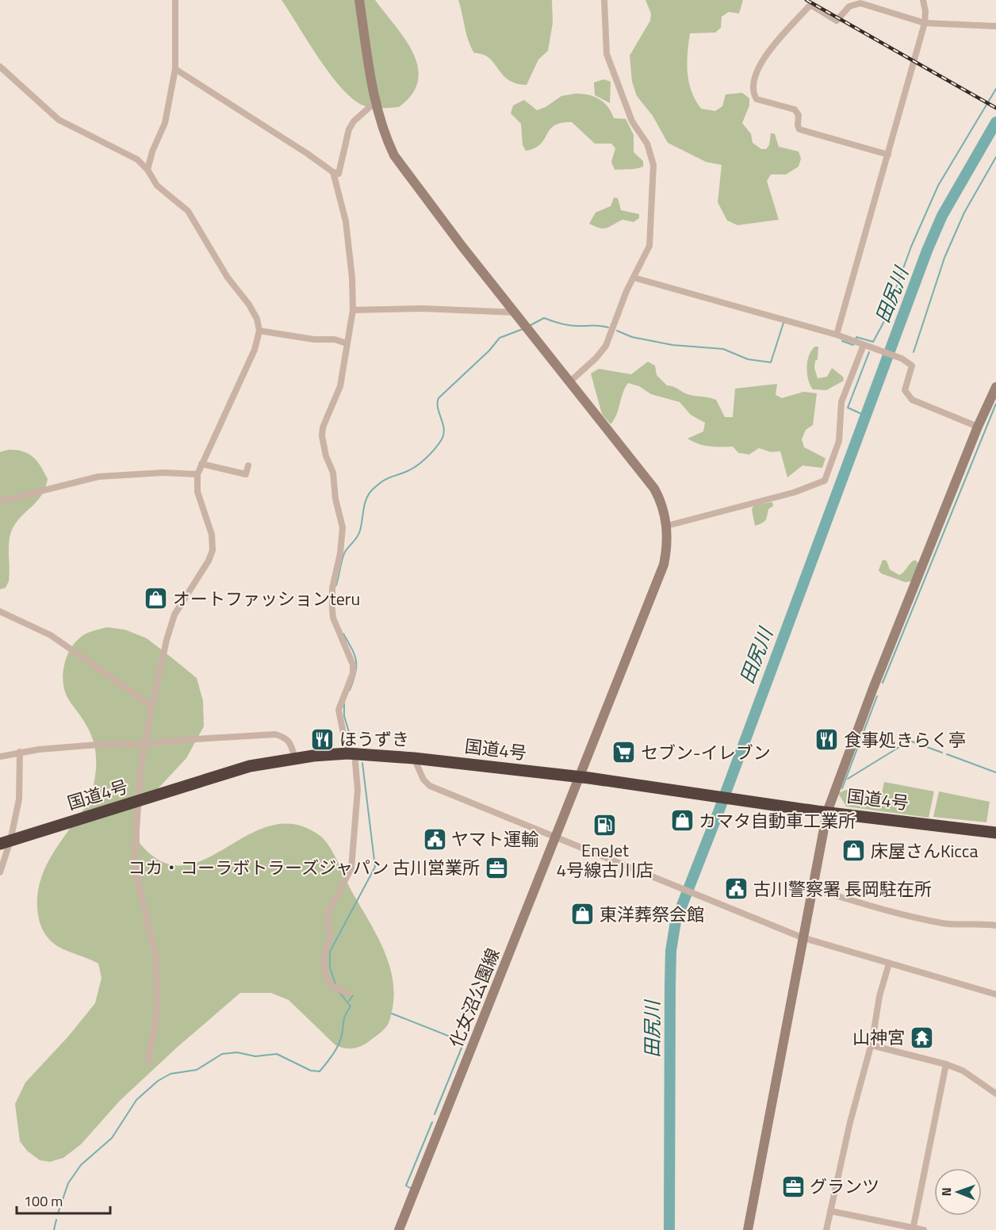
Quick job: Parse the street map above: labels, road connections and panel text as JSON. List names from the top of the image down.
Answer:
{
  "streets": {
    "highway": ["国道4号"],
    "street": ["化女沼公園線"]
  },
  "crossings": [
    ["国道4号", "化女沼公園線"]
  ],
  "water": ["田尻川"],
  "places": {
    "shop": [
      "オートファッションteru",
      "カマタ自動車工業所",
      "床屋さんKicca",
      "東洋葬祭会館"
    ],
    "restaurant": ["ほうずき", "食事処きらく亭"],
    "supermarket": ["セブン-イレブン"],
    "fuel station": ["EneJet 4号線古川店"],
    "public building": ["ヤマト運輸", "古川警察署 長岡駐在所"],
    "office": ["コカ・コーラボトラーズジャパン 古川営業所", "グランツ"],
    "temple": ["山神宮"]
  },
  "scale_bar": "100 m",
  "north": "left"
}
